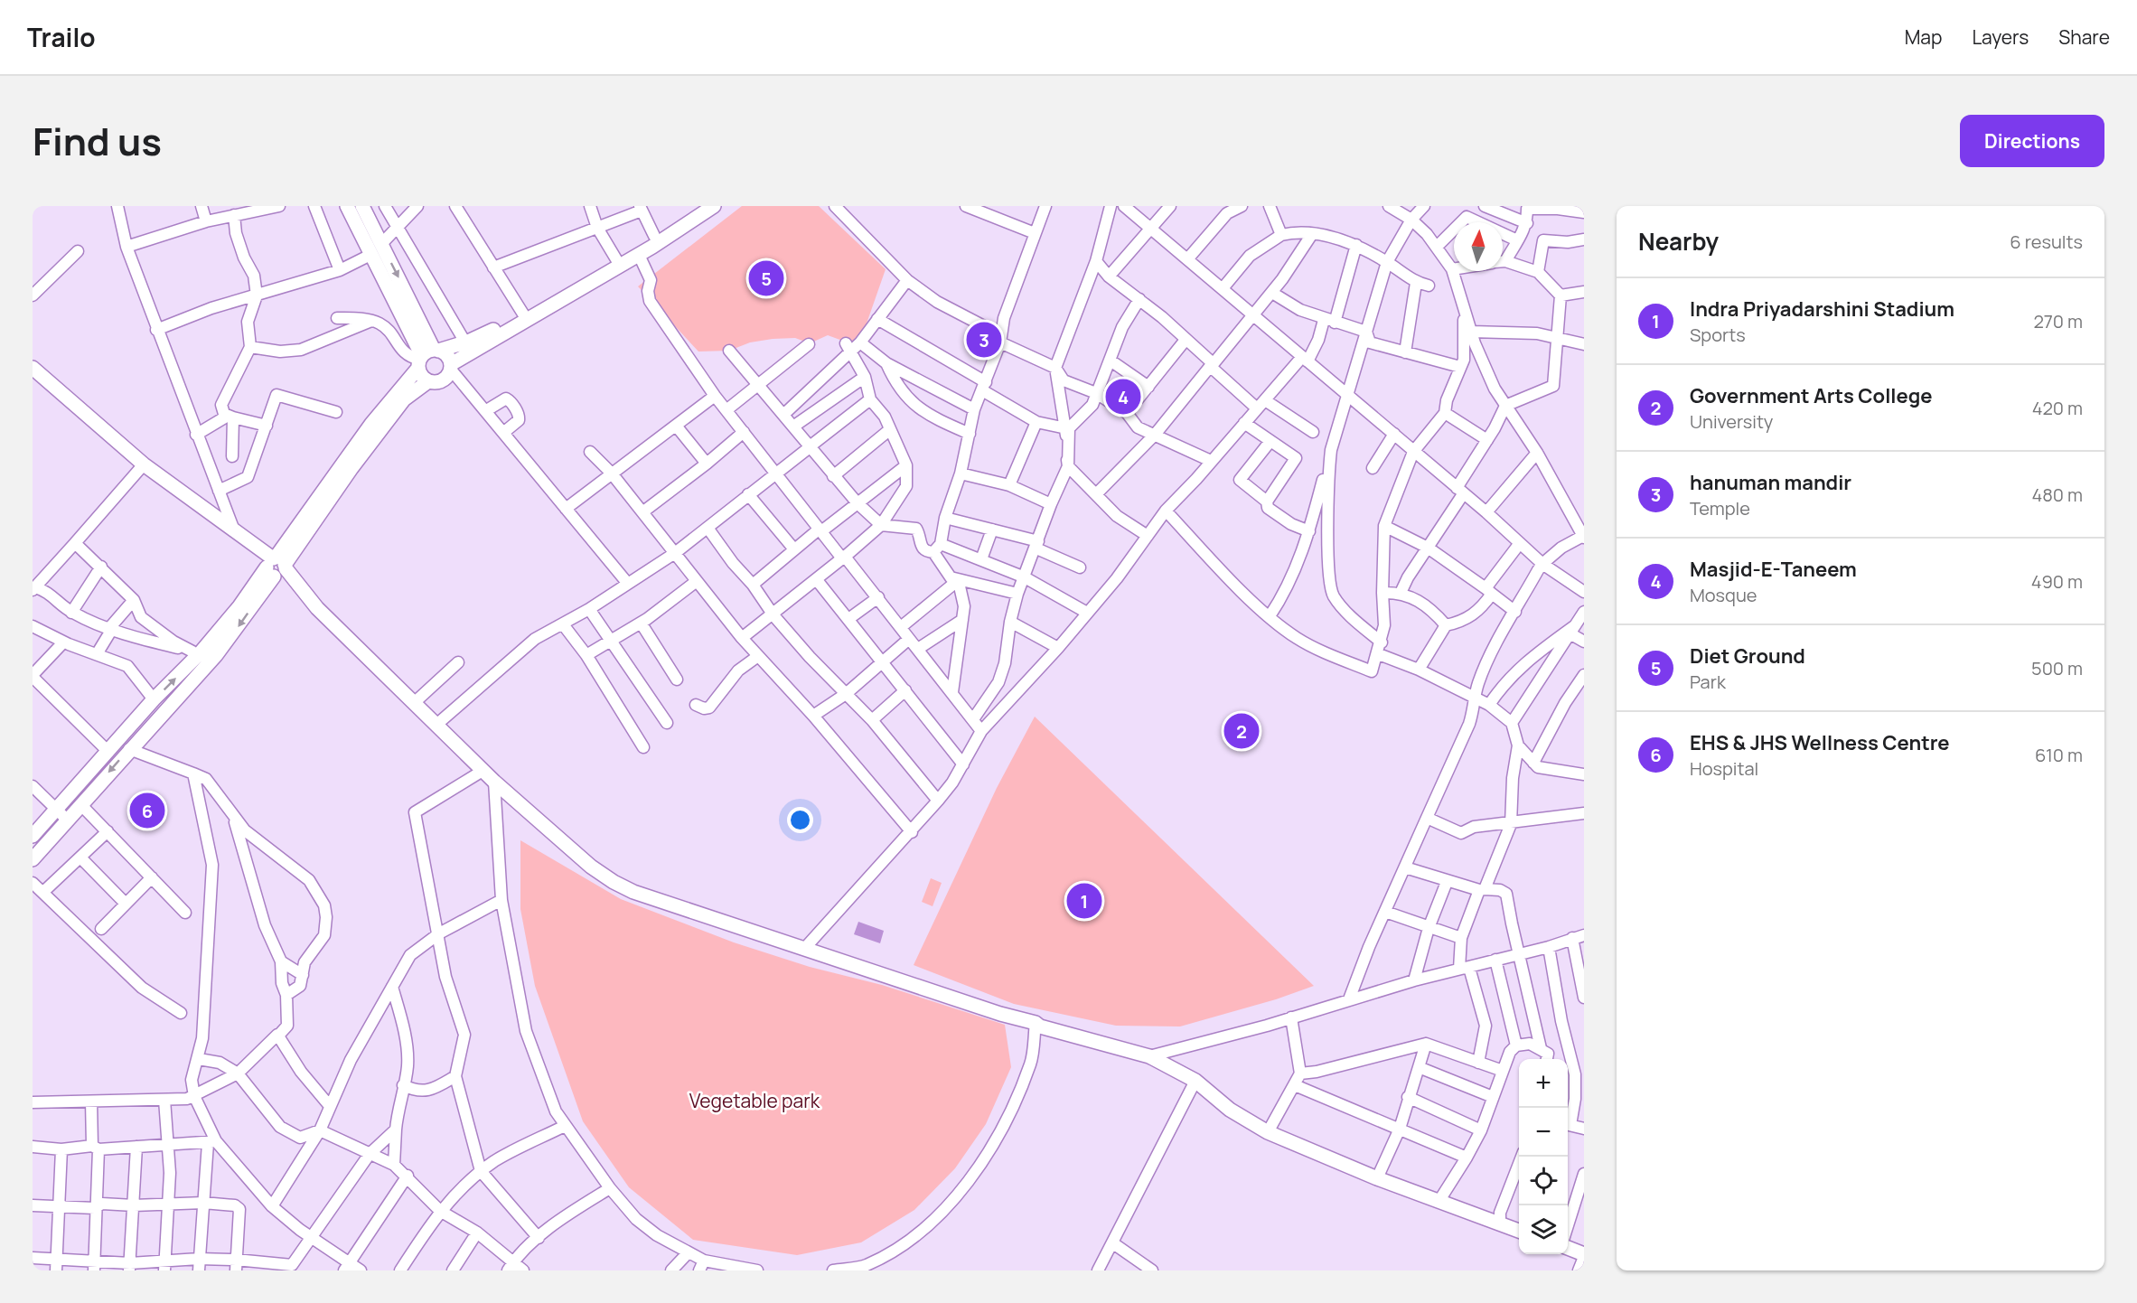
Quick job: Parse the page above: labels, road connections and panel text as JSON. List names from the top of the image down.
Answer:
{
  "parks": ["Vegetable park"],
  "north": "top",
  "page": {
    "header": "Trailo",
    "nav": ["Map", "Layers", "Share"],
    "title": "Find us",
    "buttons": "Directions",
    "heading": ["Nearby", "6 results"],
    "pins": [
      "5",
      "3",
      "4",
      "2",
      "6",
      "1"
    ],
    "list": [
      {
        "mark": "1",
        "name": "Indra Priyadarshini Stadium",
        "note": "Sports",
        "value": "270 m"
      },
      {
        "mark": "2",
        "name": "Government Arts College",
        "note": "University",
        "value": "420 m"
      },
      {
        "mark": "3",
        "name": "hanuman mandir",
        "note": "Temple",
        "value": "480 m"
      },
      {
        "mark": "4",
        "name": "Masjid-E-Taneem",
        "note": "Mosque",
        "value": "490 m"
      },
      {
        "mark": "5",
        "name": "Diet Ground",
        "note": "Park",
        "value": "500 m"
      },
      {
        "mark": "6",
        "name": "EHS & JHS Wellness Centre",
        "note": "Hospital",
        "value": "610 m"
      }
    ],
    "map_buttons": ["+", "−"]
  }
}
